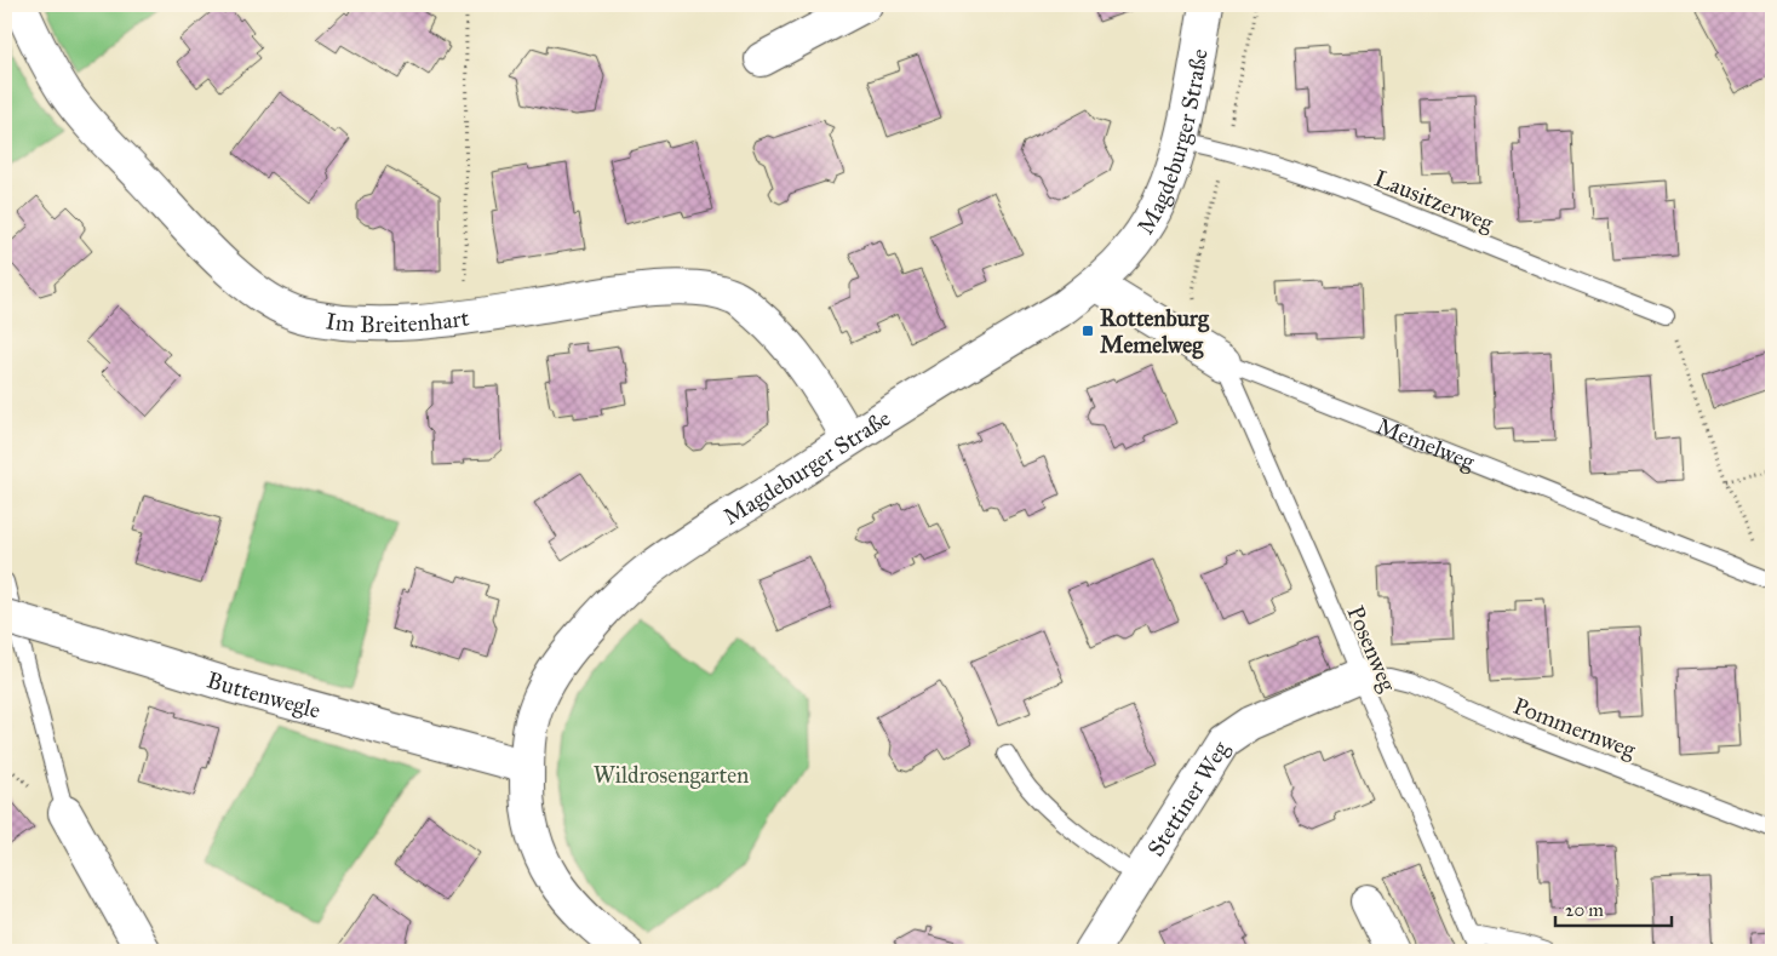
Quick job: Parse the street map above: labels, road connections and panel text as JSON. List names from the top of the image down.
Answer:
{
  "streets": {
    "street": [
      "Magdeburger Straße",
      "Im Breitenhart",
      "Memelweg",
      "Buttenwegle",
      "Stettiner Weg"
    ],
    "lane": ["Lausitzerweg", "Posenweg", "Pommernweg"]
  },
  "crossings": [
    ["Magdeburger Straße", "Lausitzerweg"],
    ["Magdeburger Straße", "Im Breitenhart"],
    ["Magdeburger Straße", "Memelweg"],
    ["Magdeburger Straße", "Buttenwegle"],
    ["Memelweg", "Posenweg"],
    ["Posenweg", "Pommernweg"],
    ["Posenweg", "Stettiner Weg"],
    ["Pommernweg", "Stettiner Weg"]
  ],
  "parks": ["Wildrosengarten"],
  "places": {
    "transit": ["Rottenburg Memelweg"]
  },
  "scale_bar": "20 m"
}
